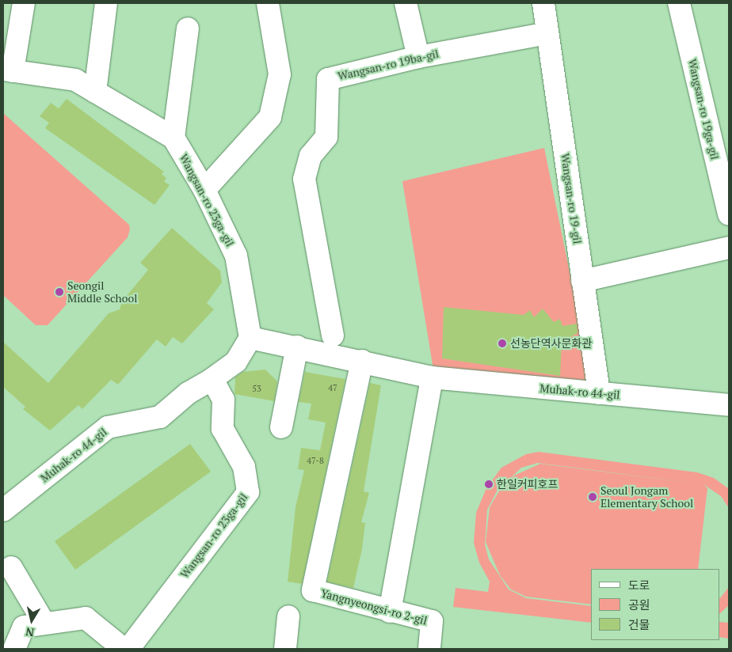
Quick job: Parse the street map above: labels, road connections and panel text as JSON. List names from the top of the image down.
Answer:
{
  "streets": {
    "street": [
      "Wangsan-ro 19ba-gil",
      "Wangsan-ro 19ga-gil",
      "Wangsan-ro 19-gil",
      "Wangsan-ro 23ga-gil",
      "Muhak-ro 44-gil",
      "Yangnyeongsi-ro 2-gil"
    ]
  },
  "crossings": [
    ["Wangsan-ro 19ba-gil", "Wangsan-ro 19-gil"],
    ["Wangsan-ro 19-gil", "Muhak-ro 44-gil"],
    ["Wangsan-ro 23ga-gil", "Muhak-ro 44-gil"],
    ["Muhak-ro 44-gil", "Yangnyeongsi-ro 2-gil"]
  ],
  "places": [
    "Seongil Middle School",
    "선농단역사문화관",
    "한일커피호프",
    "Seoul Jongam Elementary School"
  ],
  "house_numbers": ["47", "53", "47-8"],
  "legend": ["도로", "공원", "건물"],
  "north": "bottom"
}
